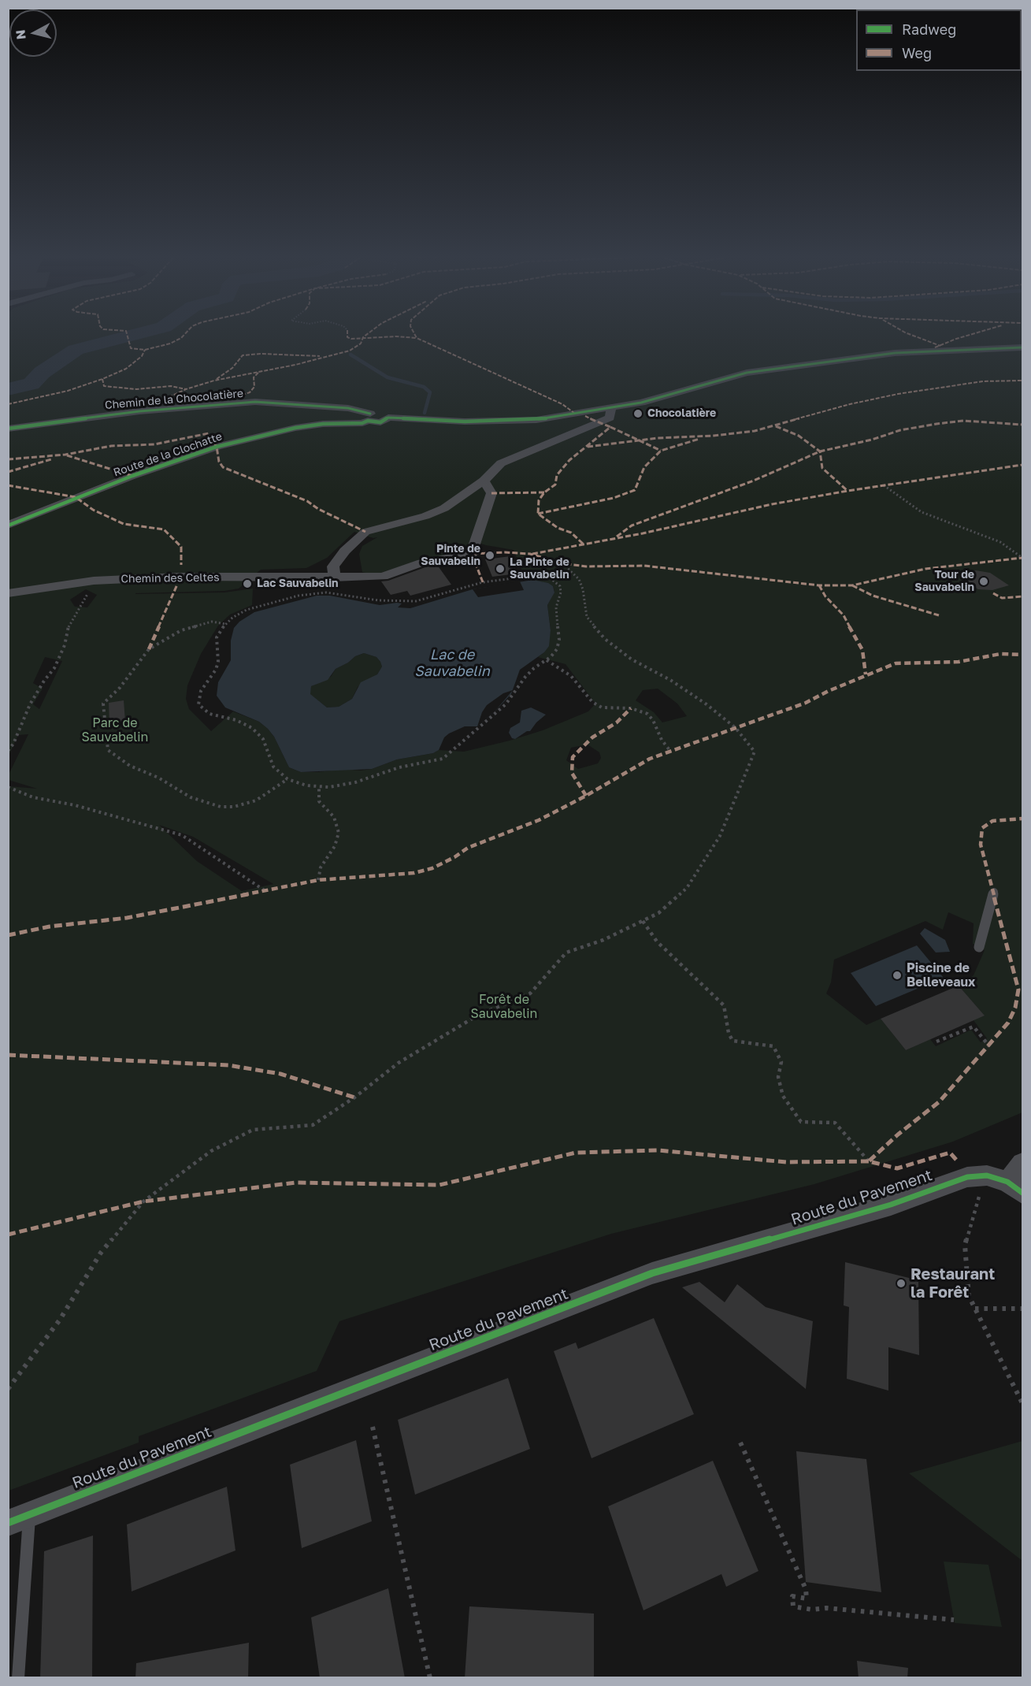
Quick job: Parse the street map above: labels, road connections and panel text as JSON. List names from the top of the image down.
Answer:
{
  "streets": {
    "street": [
      "Chemin de la Chocolatière",
      "Route de la Clochatte",
      "Chemin des Celtes",
      "Route du Pavement"
    ]
  },
  "crossings": [
    ["Chemin de la Chocolatière", "Route de la Clochatte"]
  ],
  "water": ["Lac de Sauvabelin"],
  "parks": ["Parc de Sauvabelin", "Forêt de Sauvabelin"],
  "places": [
    "Chocolatière",
    "Pinte de Sauvabelin",
    "La Pinte de Sauvabelin",
    "Tour de Sauvabelin",
    "Lac Sauvabelin",
    "Piscine de Belleveaux",
    "Restaurant la Forêt"
  ],
  "legend": ["Radweg", "Weg"],
  "north": "left"
}
